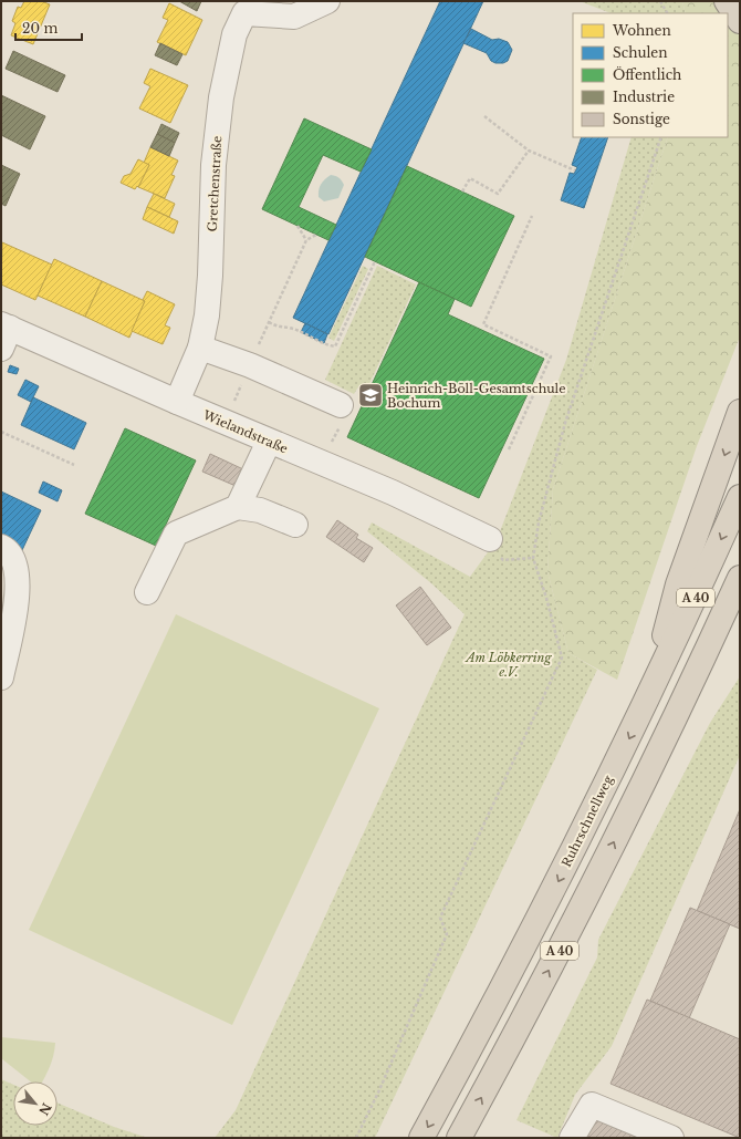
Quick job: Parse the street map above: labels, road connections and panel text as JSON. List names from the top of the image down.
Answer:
{
  "streets": {
    "highway": ["A 40", "Ruhrschnellweg"],
    "street": ["Gretchenstraße", "Wielandstraße"]
  },
  "crossings": [
    ["Gretchenstraße", "Wielandstraße"]
  ],
  "parks": ["Am Löbkerring e.V."],
  "places": {
    "school or university": ["Heinrich-Böll-Gesamtschule Bochum"]
  },
  "legend": [
    "Wohnen",
    "Schulen",
    "Öffentlich",
    "Industrie",
    "Sonstige"
  ],
  "scale_bar": "20 m",
  "north": "bottom right"
}
